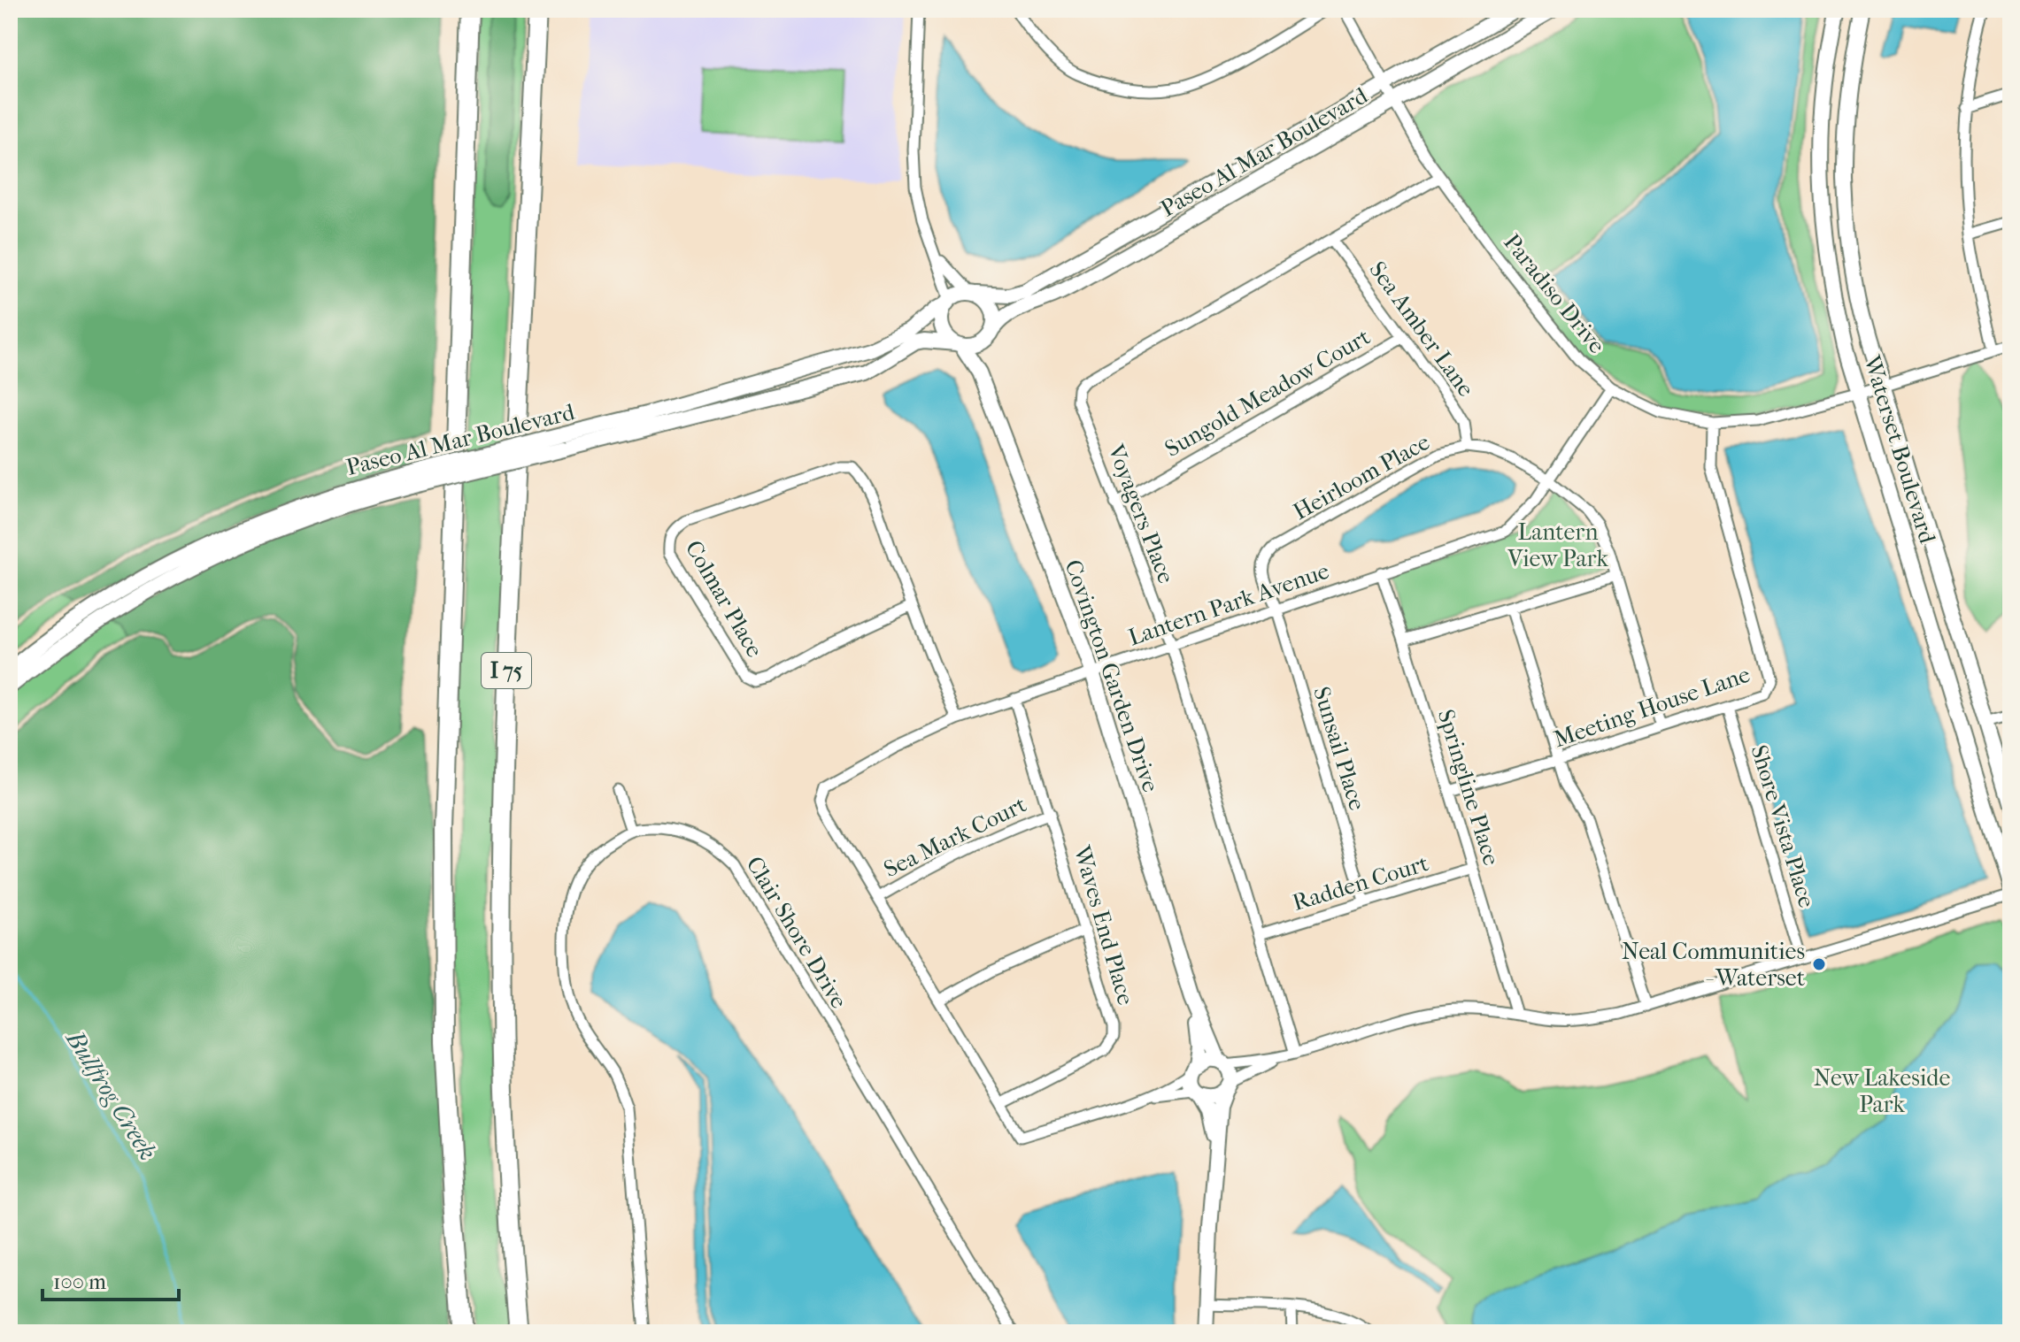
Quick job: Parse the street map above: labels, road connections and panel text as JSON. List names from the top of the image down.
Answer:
{
  "streets": {
    "highway": ["I 75"],
    "main road": ["Paseo Al Mar Boulevard", "Waterset Boulevard", "Covington Garden Drive"],
    "street": [
      "Paradiso Drive",
      "Sea Amber Lane",
      "Sungold Meadow Court",
      "Heirloom Place",
      "Voyagers Place",
      "Colmar Place",
      "Lantern Park Avenue",
      "Meeting House Lane",
      "Sunsail Place",
      "Springline Place",
      "Shore Vista Place",
      "Sea Mark Court",
      "Radden Court",
      "Waves End Place",
      "Clair Shore Drive"
    ]
  },
  "crossings": [
    ["Paseo Al Mar Boulevard", "Paradiso Drive"],
    ["Paseo Al Mar Boulevard", "Covington Garden Drive"],
    ["Paradiso Drive", "Waterset Boulevard"],
    ["Paradiso Drive", "Voyagers Place"],
    ["Paradiso Drive", "Lantern Park Avenue"],
    ["Paradiso Drive", "Meeting House Lane"],
    ["Sea Amber Lane", "Sungold Meadow Court"],
    ["Sea Amber Lane", "Heirloom Place"],
    ["Sea Amber Lane", "Voyagers Place"],
    ["Sungold Meadow Court", "Voyagers Place"],
    ["Heirloom Place", "Lantern Park Avenue"],
    ["Heirloom Place", "Meeting House Lane"],
    ["Heirloom Place", "Sunsail Place"],
    ["Voyagers Place", "Lantern Park Avenue"],
    ["Voyagers Place", "Radden Court"],
    ["Colmar Place", "Lantern Park Avenue"],
    ["Lantern Park Avenue", "Covington Garden Drive"],
    ["Lantern Park Avenue", "Sunsail Place"],
    ["Lantern Park Avenue", "Springline Place"],
    ["Lantern Park Avenue", "Sea Mark Court"],
    ["Lantern Park Avenue", "Waves End Place"],
    ["Meeting House Lane", "Springline Place"],
    ["Meeting House Lane", "Shore Vista Place"],
    ["Sunsail Place", "Radden Court"],
    ["Springline Place", "Radden Court"],
    ["Sea Mark Court", "Waves End Place"]
  ],
  "water": ["Bullfrog Creek"],
  "parks": ["Lantern View Park", "New Lakeside Park"],
  "places": ["Neal Communities - Waterset"],
  "scale_bar": "100 m"
}
